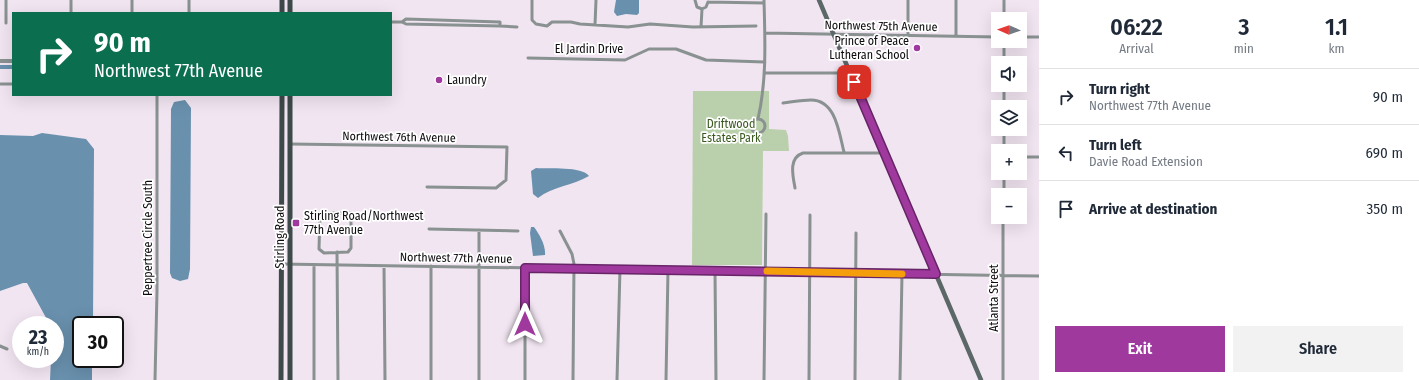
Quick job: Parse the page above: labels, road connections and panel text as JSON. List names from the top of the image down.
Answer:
{
  "streets": {
    "main road": ["Stirling Road"],
    "street": [
      "Northwest 75th Avenue",
      "El Jardin Drive",
      "Northwest 76th Avenue",
      "Peppertree Circle South",
      "Northwest 77th Avenue",
      "Atlanta Street"
    ]
  },
  "crossings": [
    ["Northwest 76th Avenue", "Stirling Road"],
    ["Stirling Road", "Northwest 77th Avenue"],
    ["Northwest 77th Avenue", "Atlanta Street"]
  ],
  "parks": ["Driftwood Estates Park"],
  "places": {
    "other": ["Prince of Peace Lutheran School", "Laundry"],
    "transit": ["Stirling Road/Northwest 77th Avenue"]
  },
  "north": "left",
  "page": {
    "eta": [
      "06:22",
      "Arrival",
      "3",
      "min",
      "1.1",
      "km"
    ],
    "map_buttons": ["+", "−"],
    "turn": ["90 m", "Northwest 77th Avenue"],
    "list": [
      {
        "name": "Turn right",
        "note": "Northwest 77th Avenue",
        "value": "90 m"
      },
      {
        "name": "Turn left",
        "note": "Davie Road Extension",
        "value": "690 m"
      },
      {
        "name": "Arrive at destination",
        "value": "350 m"
      }
    ],
    "speed": "23 km/h",
    "limit": "30",
    "buttons": ["Exit", "Share"]
  }
}
